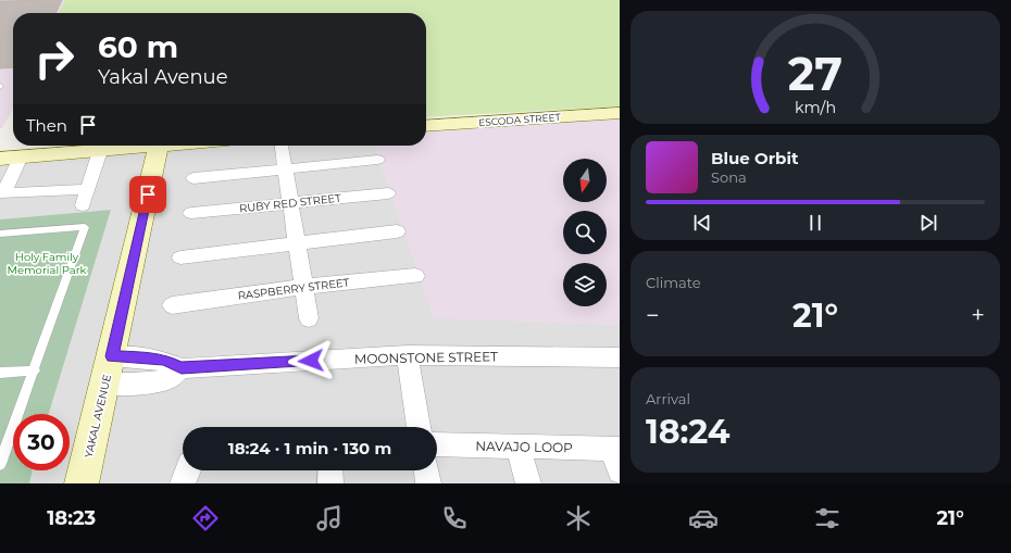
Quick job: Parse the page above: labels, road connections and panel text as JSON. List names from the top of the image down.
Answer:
{
  "streets": {
    "street": [
      "ESCODA STREET",
      "RUBY RED STREET",
      "RASPBERRY STREET",
      "MOONSTONE STREET",
      "YAKAL AVENUE",
      "NAVAJO LOOP"
    ]
  },
  "crossings": [
    ["MOONSTONE STREET", "YAKAL AVENUE"]
  ],
  "parks": ["Holy Family Memorial Park"],
  "north": "bottom",
  "page": {
    "turn": ["60 m", "Yakal Avenue"],
    "then": "Then",
    "song": ["Blue Orbit", "Sona"],
    "tile": [
      "Climate",
      ["Arrival", "18:24"]
    ],
    "heat": ["−", "21°", "+"],
    "limit": "30",
    "trip": "18:24 · 1 min · 130 m",
    "tabs": ["18:23", "21°"],
    "gauge": ["27", "km/h"]
  }
}
